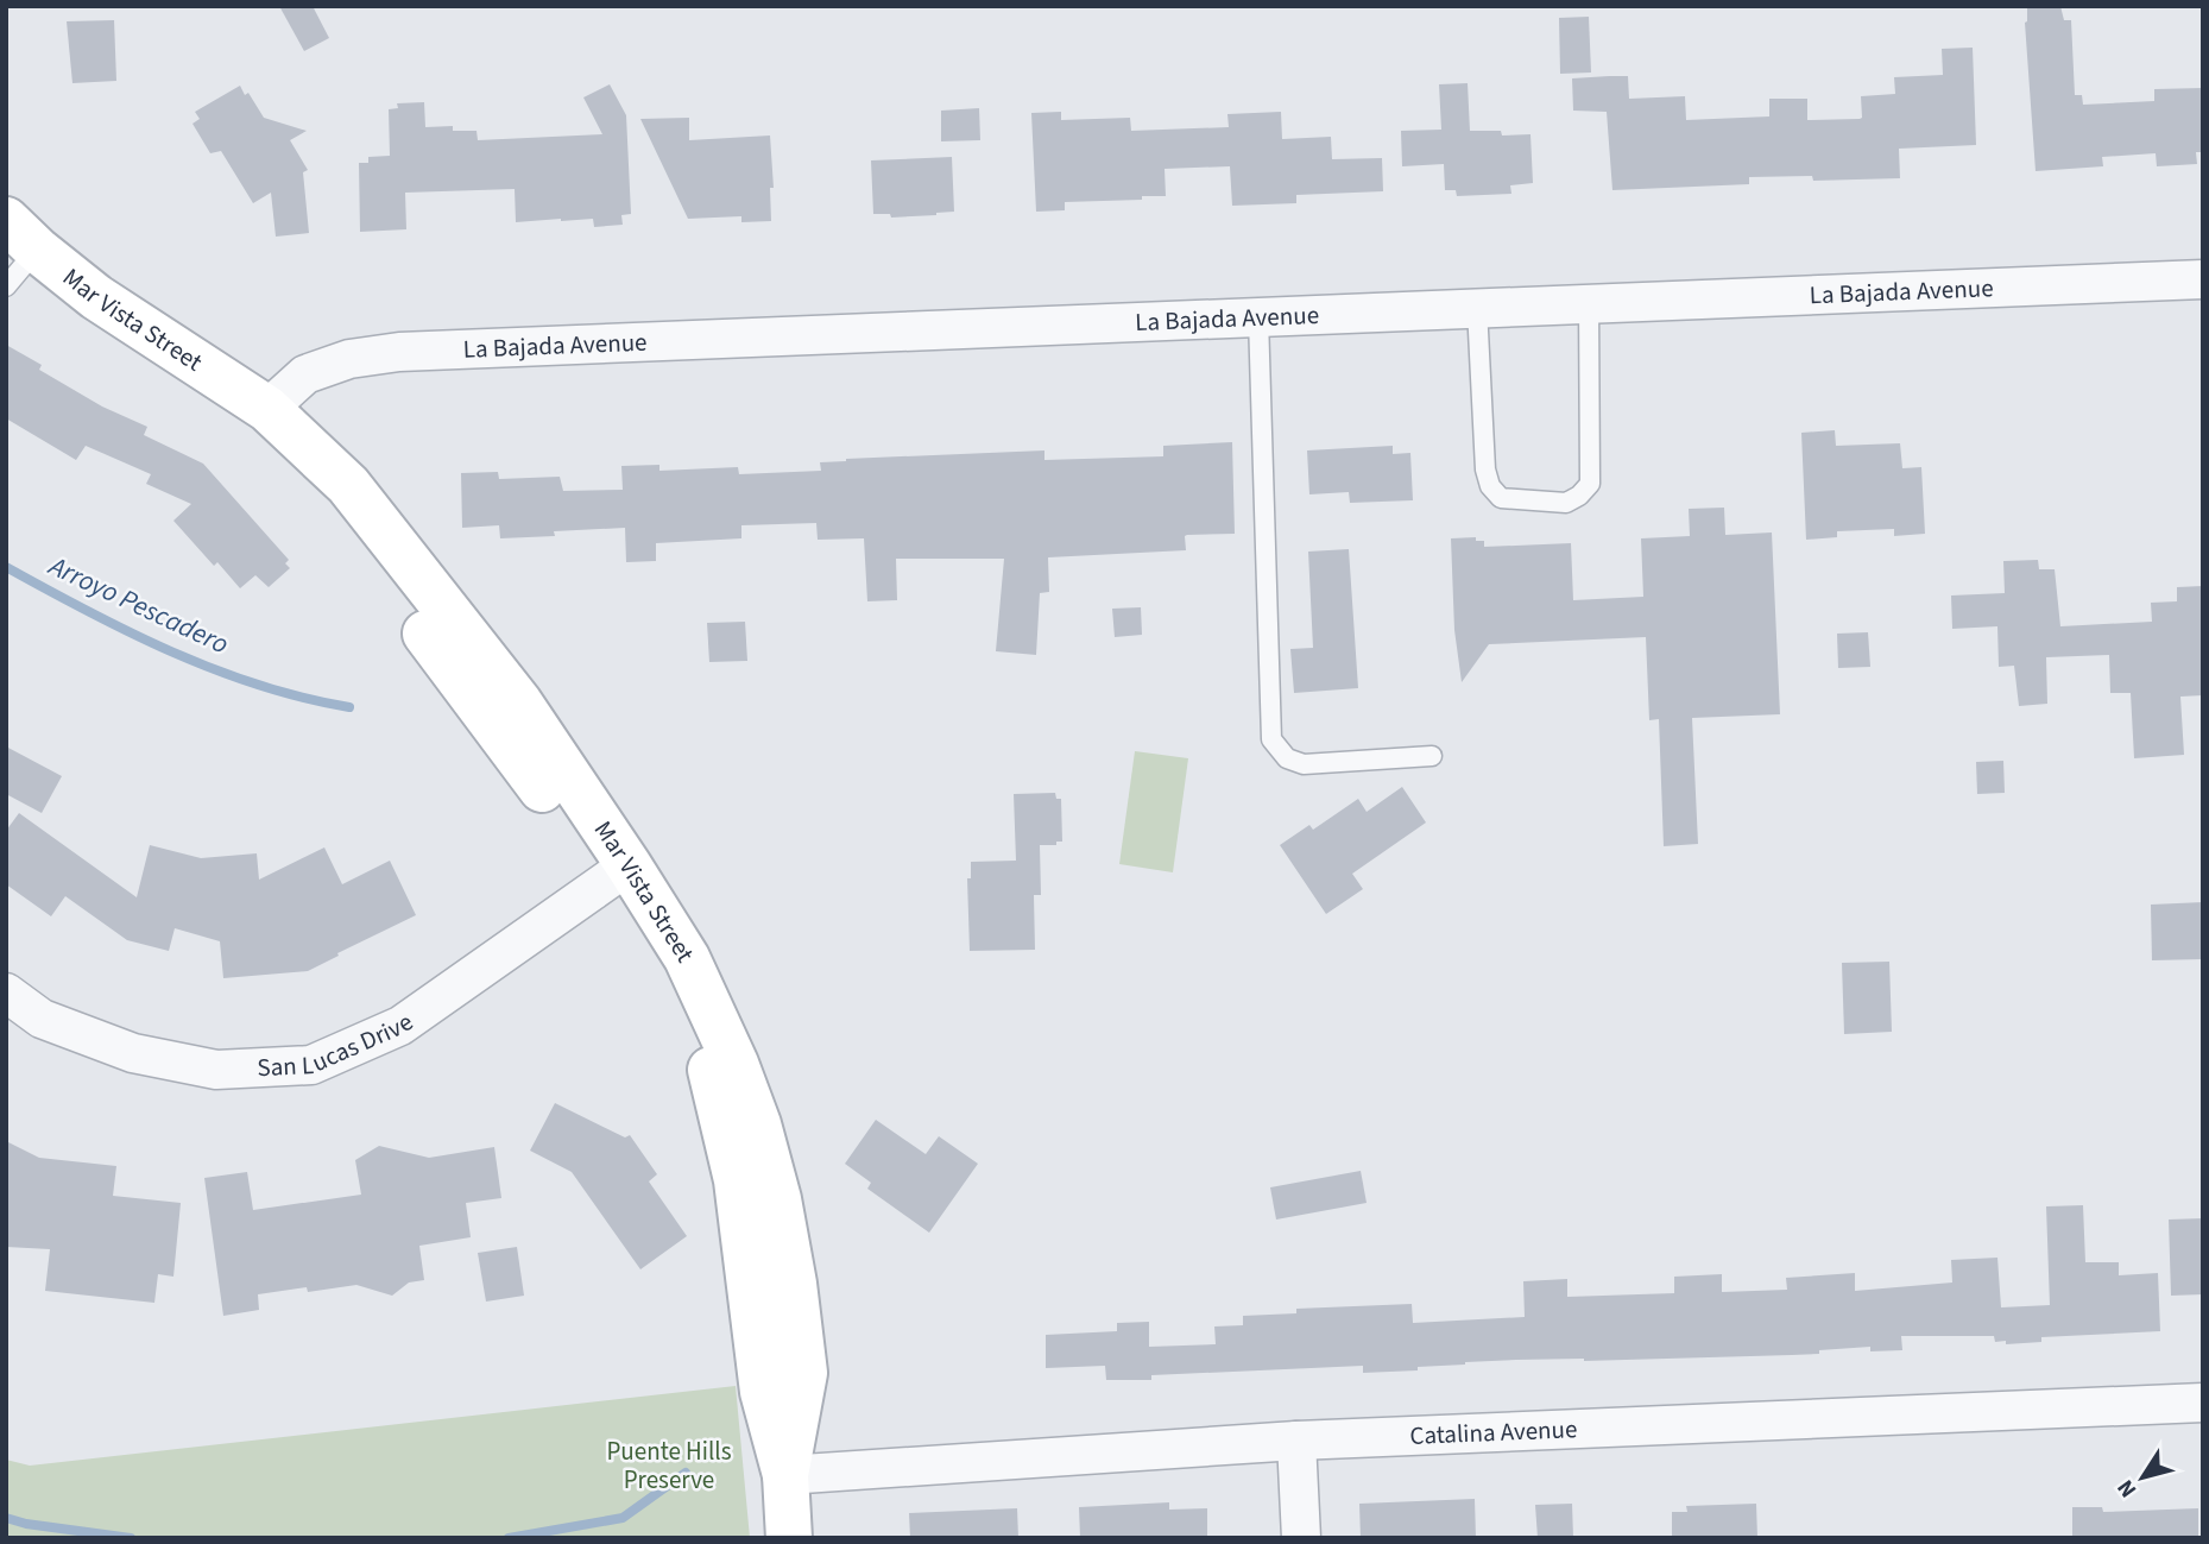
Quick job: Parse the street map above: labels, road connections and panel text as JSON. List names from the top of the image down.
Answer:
{
  "streets": {
    "street": [
      "La Bajada Avenue",
      "Mar Vista Street",
      "San Lucas Drive",
      "Catalina Avenue"
    ]
  },
  "crossings": [
    ["La Bajada Avenue", "Mar Vista Street"],
    ["Mar Vista Street", "San Lucas Drive"],
    ["Mar Vista Street", "Catalina Avenue"]
  ],
  "water": ["Arroyo Pescadero"],
  "parks": ["Puente Hills Preserve"],
  "north": "bottom left"
}
